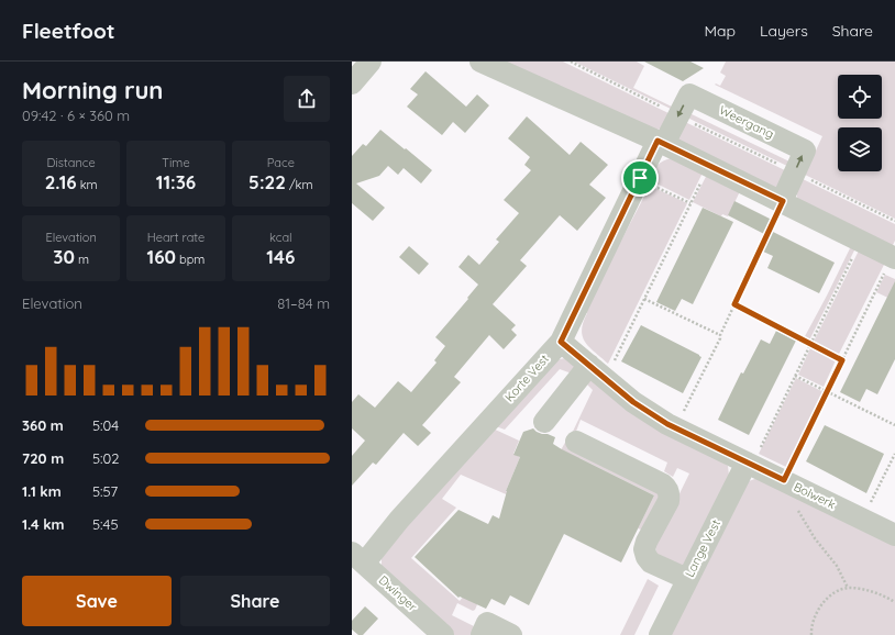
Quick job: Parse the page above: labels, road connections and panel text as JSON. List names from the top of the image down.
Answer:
{
  "streets": {
    "street": [
      "Weergang",
      "Korte Vest",
      "Bolwerk",
      "Lange Vest",
      "Dwinger"
    ]
  },
  "crossings": [
    ["Weergang", "Korte Vest"],
    ["Korte Vest", "Bolwerk"],
    ["Korte Vest", "Dwinger"],
    ["Bolwerk", "Lange Vest"]
  ],
  "page": {
    "header": "Fleetfoot",
    "nav": ["Map", "Layers", "Share"],
    "heading": ["Morning run", "09:42 · 6 × 360 m"],
    "stats": [
      ["Distance", "2.16 km"],
      ["Time", "11:36"],
      ["Pace", "5:22 /km"],
      ["Elevation", "30 m"],
      ["Heart rate", "160 bpm"],
      ["kcal", "146"]
    ],
    "chart": ["Elevation", "81–84 m"],
    "list": [
      {
        "name": "360 m",
        "note": "5:04"
      },
      {
        "name": "720 m",
        "note": "5:02"
      },
      {
        "name": "1.1 km",
        "note": "5:57"
      },
      {
        "name": "1.4 km",
        "note": "5:45"
      }
    ],
    "buttons": ["Save", "Share"]
  }
}
